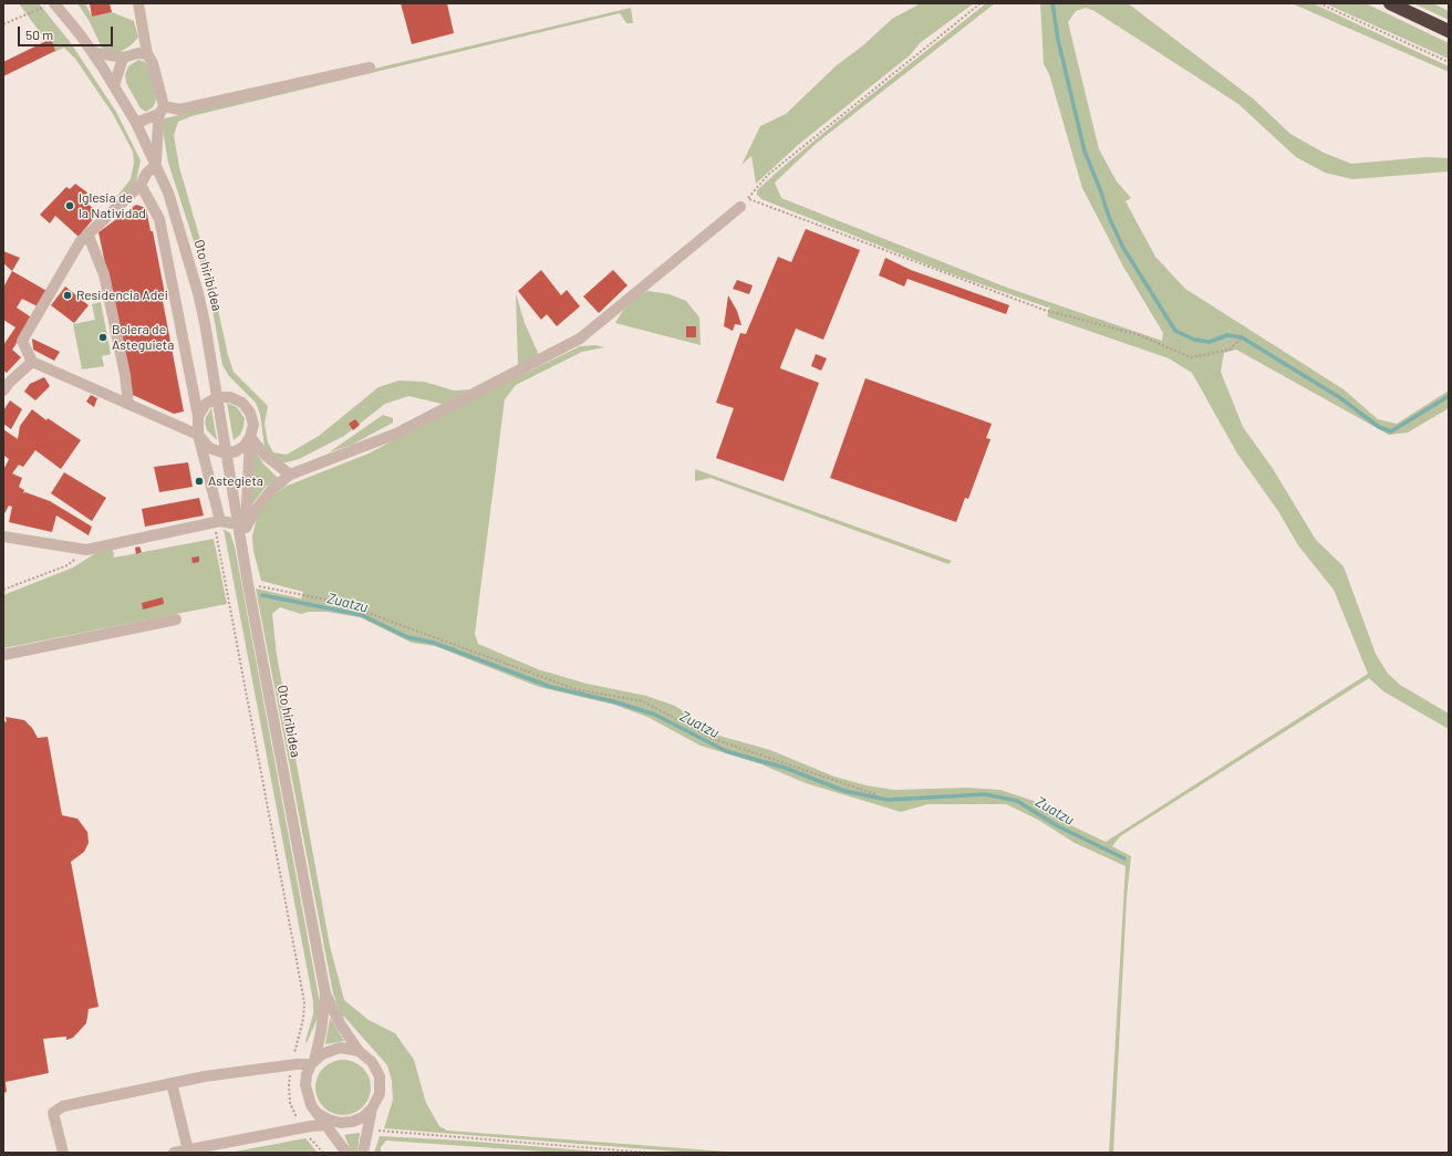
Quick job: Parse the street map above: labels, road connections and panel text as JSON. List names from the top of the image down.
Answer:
{
  "streets": {
    "street": ["Oto hiribidea"]
  },
  "water": ["Zuatzu"],
  "places": [
    "Iglesia de la Natividad",
    "Residencia Adei",
    "Bolera de Asteguieta",
    "Astegieta"
  ],
  "scale_bar": "50 m"
}
